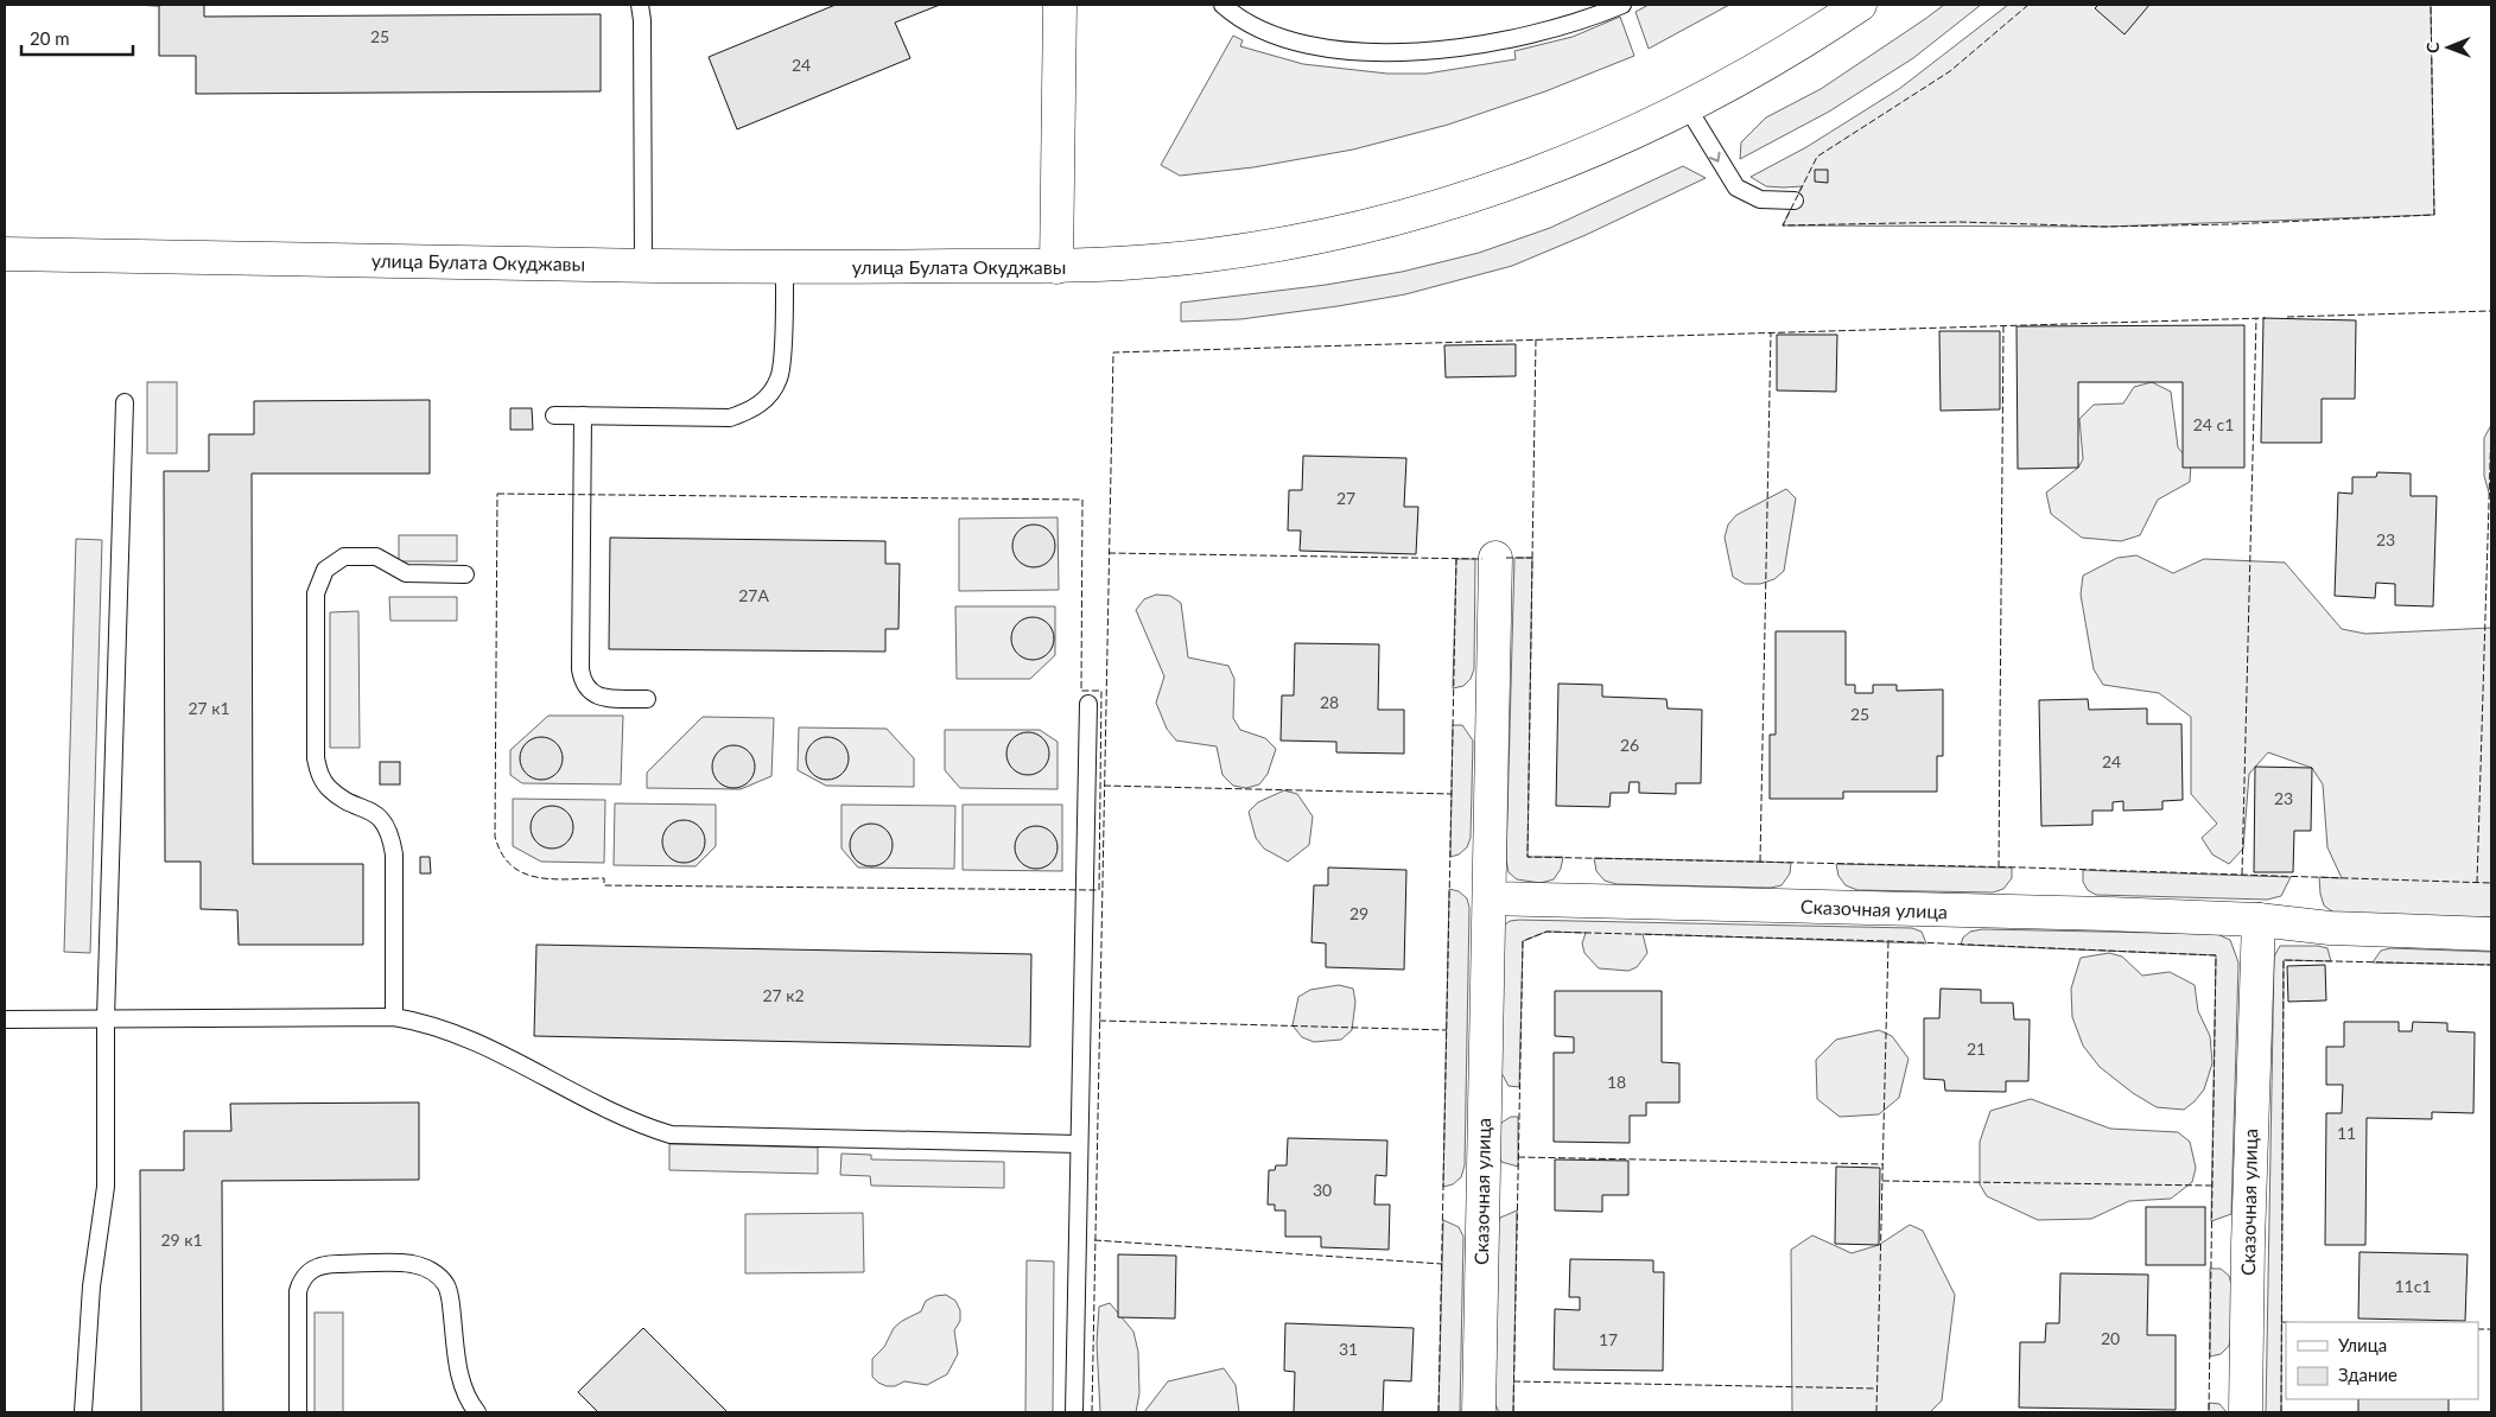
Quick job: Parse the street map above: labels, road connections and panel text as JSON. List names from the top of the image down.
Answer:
{
  "streets": {
    "street": ["улица Булата Окуджавы", "Сказочная улица"]
  },
  "house_numbers": [
    "25",
    "24",
    "24 с1",
    "27",
    "23",
    "27А",
    "28",
    "27 к1",
    "25",
    "26",
    "24",
    "23",
    "29",
    "27 к2",
    "21",
    "18",
    "11",
    "30",
    "29 к1",
    "11с1",
    "20",
    "17",
    "31"
  ],
  "legend": ["Улица", "Здание"],
  "scale_bar": "20 m",
  "north": "left"
}
